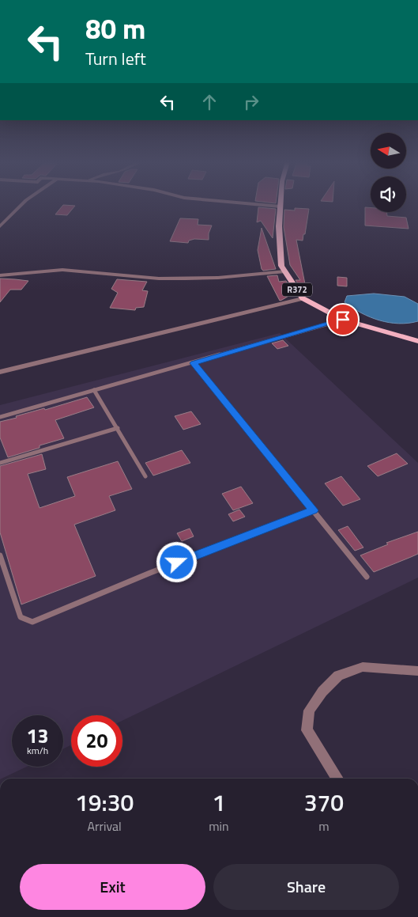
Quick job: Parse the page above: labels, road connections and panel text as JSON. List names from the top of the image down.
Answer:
{
  "streets": {
    "main road": ["R372"]
  },
  "north": "left",
  "page": {
    "turn": ["80 m", "Turn left"],
    "speed": "13 km/h",
    "limit": "20",
    "eta": [
      "19:30",
      "Arrival",
      "1",
      "min",
      "370",
      "m"
    ],
    "buttons": ["Exit", "Share"]
  }
}
